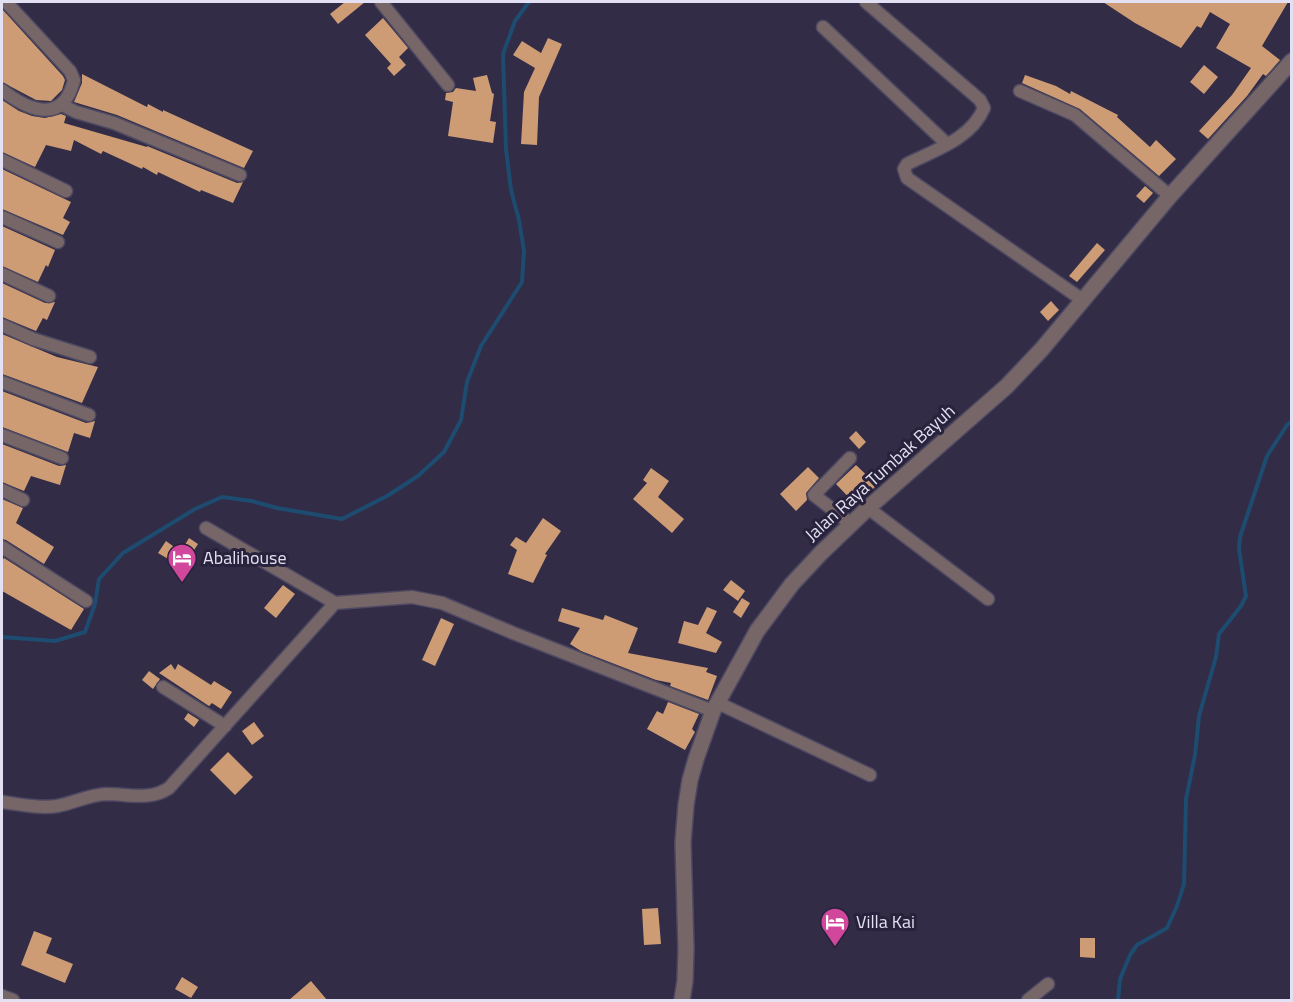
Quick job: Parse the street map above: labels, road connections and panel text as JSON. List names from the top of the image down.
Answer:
{
  "streets": {
    "street": ["Jalan Raya Tumbak Bayuh"]
  },
  "places": {
    "hotel": ["Abalihouse", "Villa Kai"]
  }
}
